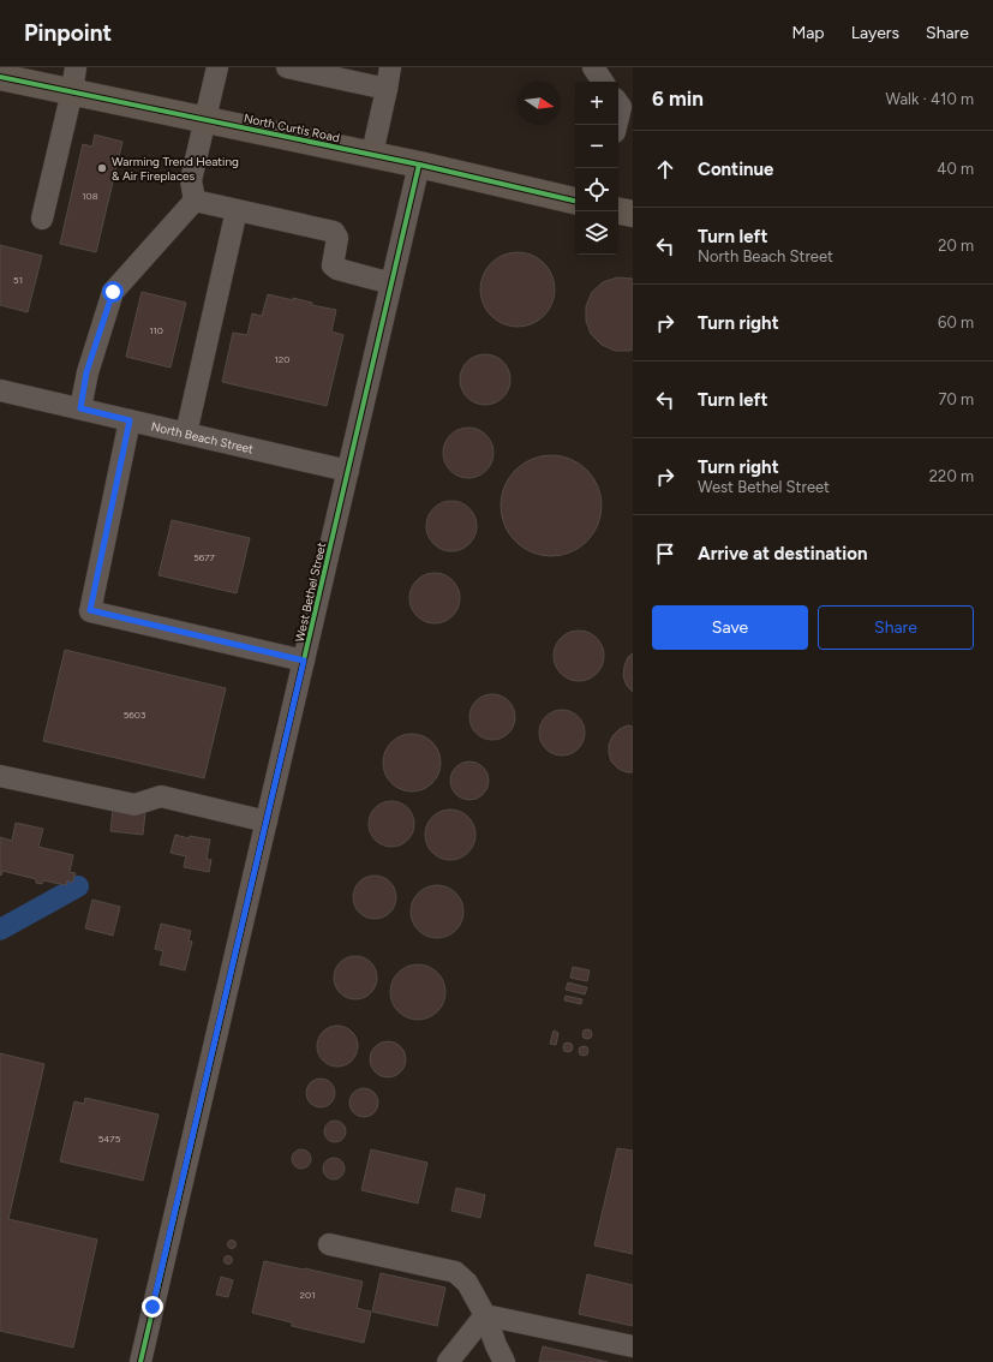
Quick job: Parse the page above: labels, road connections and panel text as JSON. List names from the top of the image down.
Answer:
{
  "streets": {
    "main road": ["North Curtis Road"],
    "street": ["North Beach Street", "West Bethel Street"]
  },
  "crossings": [
    ["North Curtis Road", "West Bethel Street"],
    ["North Beach Street", "West Bethel Street"]
  ],
  "places": ["Warming Trend Heating & Air Fireplaces"],
  "house_numbers": [
    "108",
    "51",
    "110",
    "120",
    "5677",
    "5603",
    "5475",
    "201"
  ],
  "north": "right",
  "page": {
    "header": "Pinpoint",
    "nav": ["Map", "Layers", "Share"],
    "heading": ["6 min", "Walk · 410 m"],
    "map_buttons": ["+", "−"],
    "list": [
      ["Continue", "40 m"],
      ["Turn left", "North Beach Street", "20 m"],
      ["Turn right", "60 m"],
      ["Turn left", "70 m"],
      ["Turn right", "West Bethel Street", "220 m"],
      "Arrive at destination"
    ],
    "buttons": ["Save", "Share"]
  }
}
